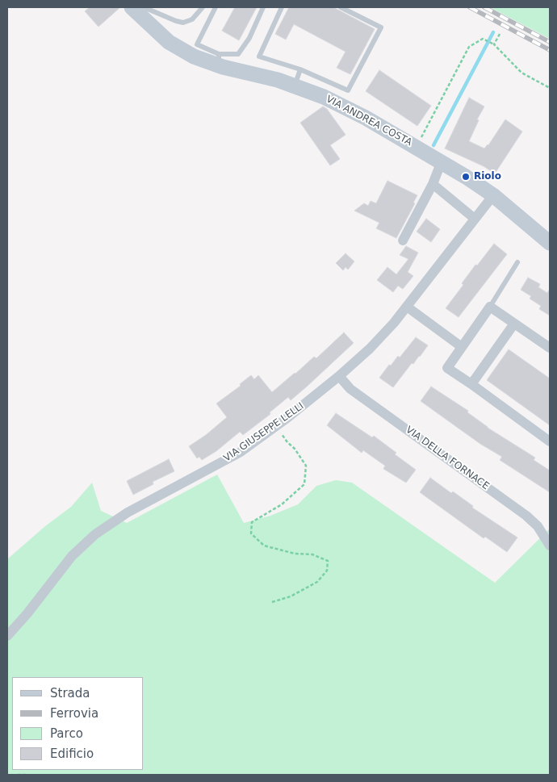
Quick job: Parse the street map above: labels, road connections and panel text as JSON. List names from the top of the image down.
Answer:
{
  "streets": {
    "main road": ["VIA ANDREA COSTA"],
    "street": ["VIA GIUSEPPE LELLI", "VIA DELLA FORNACE"]
  },
  "crossings": [
    ["VIA ANDREA COSTA", "VIA GIUSEPPE LELLI"],
    ["VIA GIUSEPPE LELLI", "VIA DELLA FORNACE"]
  ],
  "places": ["Riolo"],
  "legend": [
    "Strada",
    "Ferrovia",
    "Parco",
    "Edificio"
  ]
}
